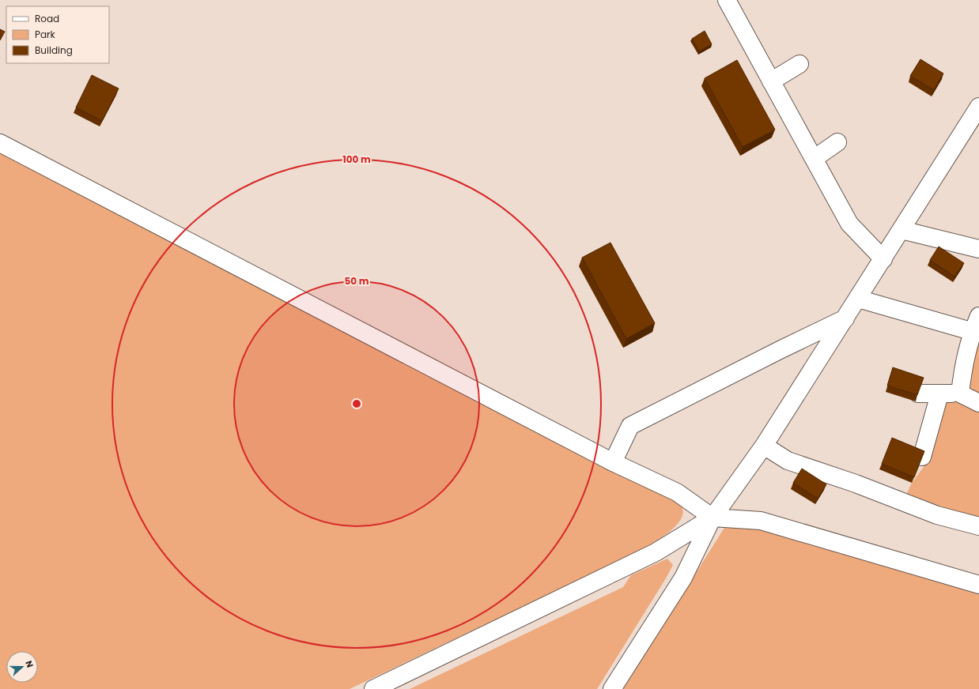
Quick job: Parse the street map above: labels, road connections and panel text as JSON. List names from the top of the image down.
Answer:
{
  "legend": ["Road", "Park", "Building"],
  "north": "right",
  "rings": ["100 m", "50 m"]
}
